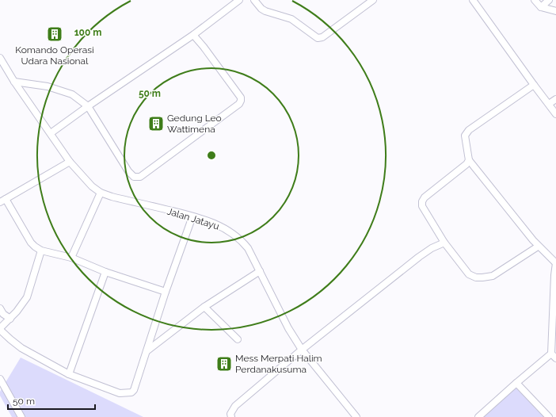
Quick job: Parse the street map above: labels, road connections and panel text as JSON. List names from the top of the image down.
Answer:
{
  "streets": {
    "lane": ["Jalan Jatayu"]
  },
  "places": {
    "building": ["Komando Operasi Udara Nasional", "Gedung Leo Wattimena", "Mess Merpati Halim Perdanakusuma"]
  },
  "scale_bar": "50 m",
  "rings": ["100 m", "50 m"]
}
